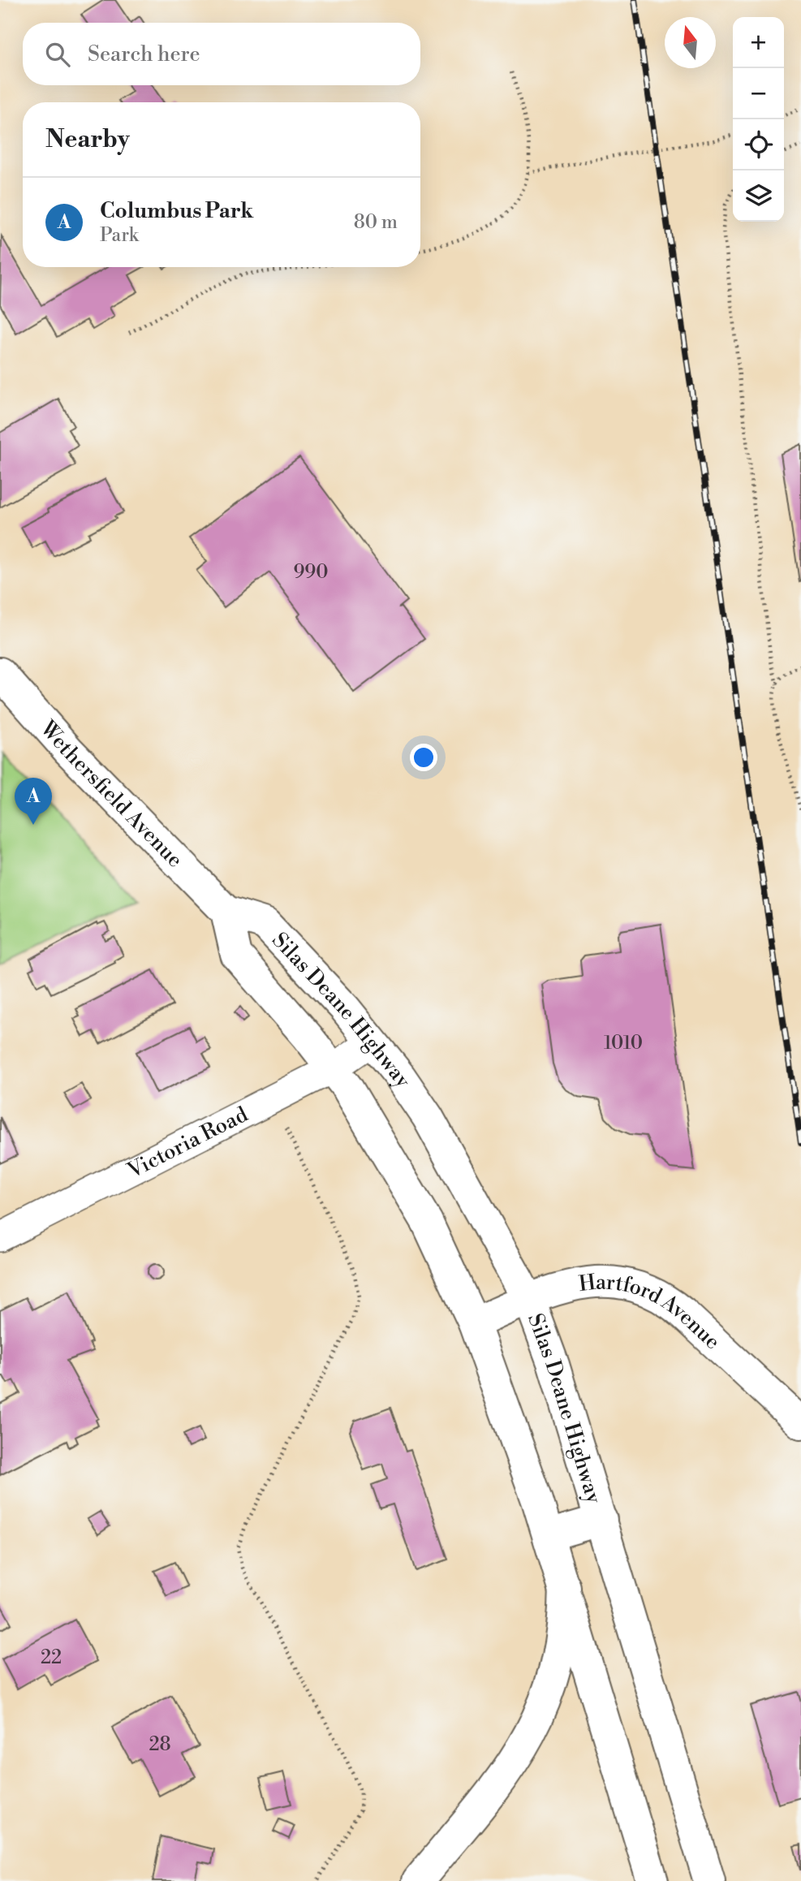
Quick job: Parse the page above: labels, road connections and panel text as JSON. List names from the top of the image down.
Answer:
{
  "streets": {
    "main road": ["Wethersfield Avenue", "Silas Deane Highway", "Hartford Avenue"],
    "street": ["Victoria Road"]
  },
  "crossings": [
    ["Wethersfield Avenue", "Silas Deane Highway"],
    ["Silas Deane Highway", "Victoria Road"],
    ["Silas Deane Highway", "Hartford Avenue"]
  ],
  "house_numbers": [
    "990",
    "1010",
    "22",
    "28"
  ],
  "north": "top",
  "page": {
    "map_buttons": ["+", "−"],
    "search": "Search here",
    "heading": "Nearby",
    "list": [
      {
        "mark": "A",
        "name": "Columbus Park",
        "note": "Park",
        "value": "80 m"
      }
    ],
    "pins": "A"
  }
}
